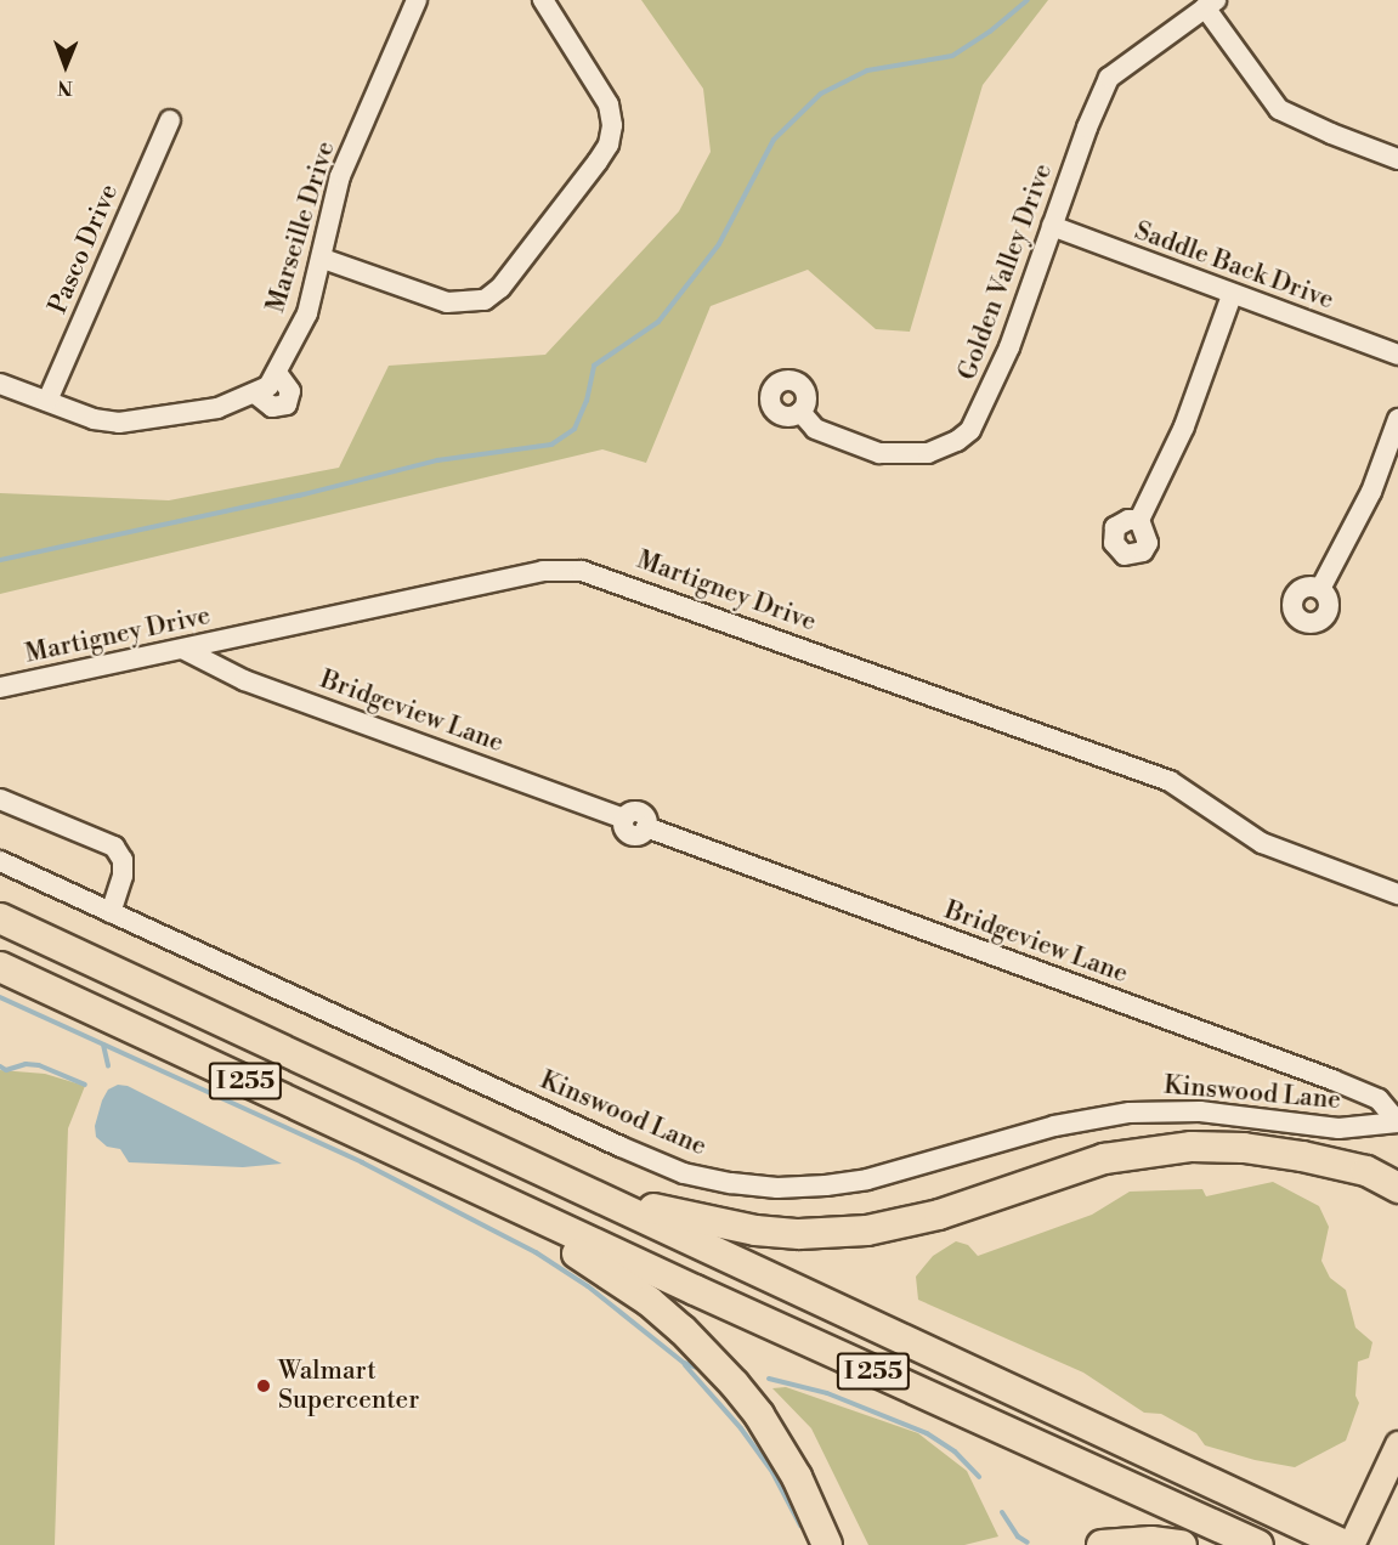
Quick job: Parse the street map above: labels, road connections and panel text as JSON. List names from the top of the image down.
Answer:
{
  "streets": {
    "highway": ["I 255"],
    "street": [
      "Marseille Drive",
      "Pasco Drive",
      "Saddle Back Drive",
      "Golden Valley Drive",
      "Martigney Drive",
      "Bridgeview Lane",
      "Kinswood Lane"
    ]
  },
  "crossings": [
    ["Marseille Drive", "Pasco Drive"],
    ["Saddle Back Drive", "Golden Valley Drive"],
    ["Martigney Drive", "Bridgeview Lane"],
    ["Bridgeview Lane", "Kinswood Lane"]
  ],
  "places": ["Walmart Supercenter"],
  "north": "bottom"
}
